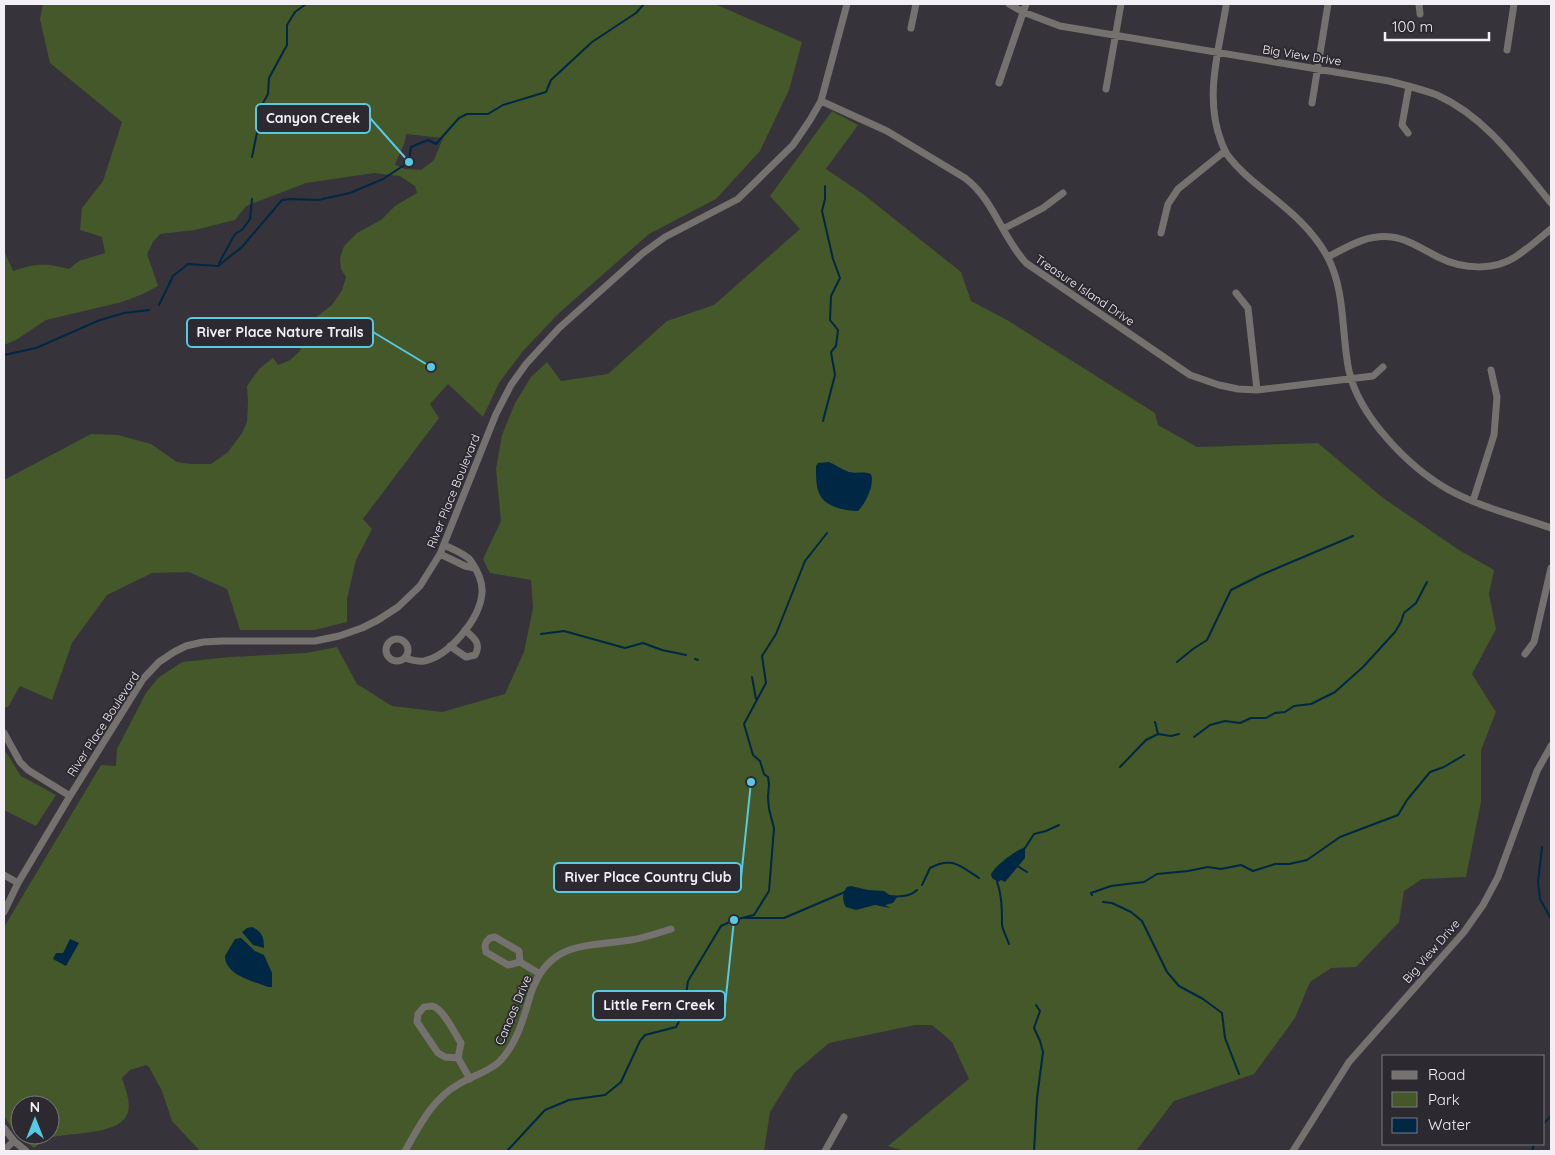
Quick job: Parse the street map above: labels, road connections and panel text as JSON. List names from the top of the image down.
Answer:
{
  "streets": {
    "street": [
      "Big View Drive",
      "Treasure Island Drive",
      "River Place Boulevard",
      "Canoas Drive"
    ]
  },
  "crossings": [
    ["Treasure Island Drive", "River Place Boulevard"]
  ],
  "places": [
    "Canyon Creek",
    "River Place Nature Trails",
    "River Place Country Club",
    "Little Fern Creek"
  ],
  "legend": ["Road", "Park", "Water"],
  "scale_bar": "100 m",
  "north": "top"
}
